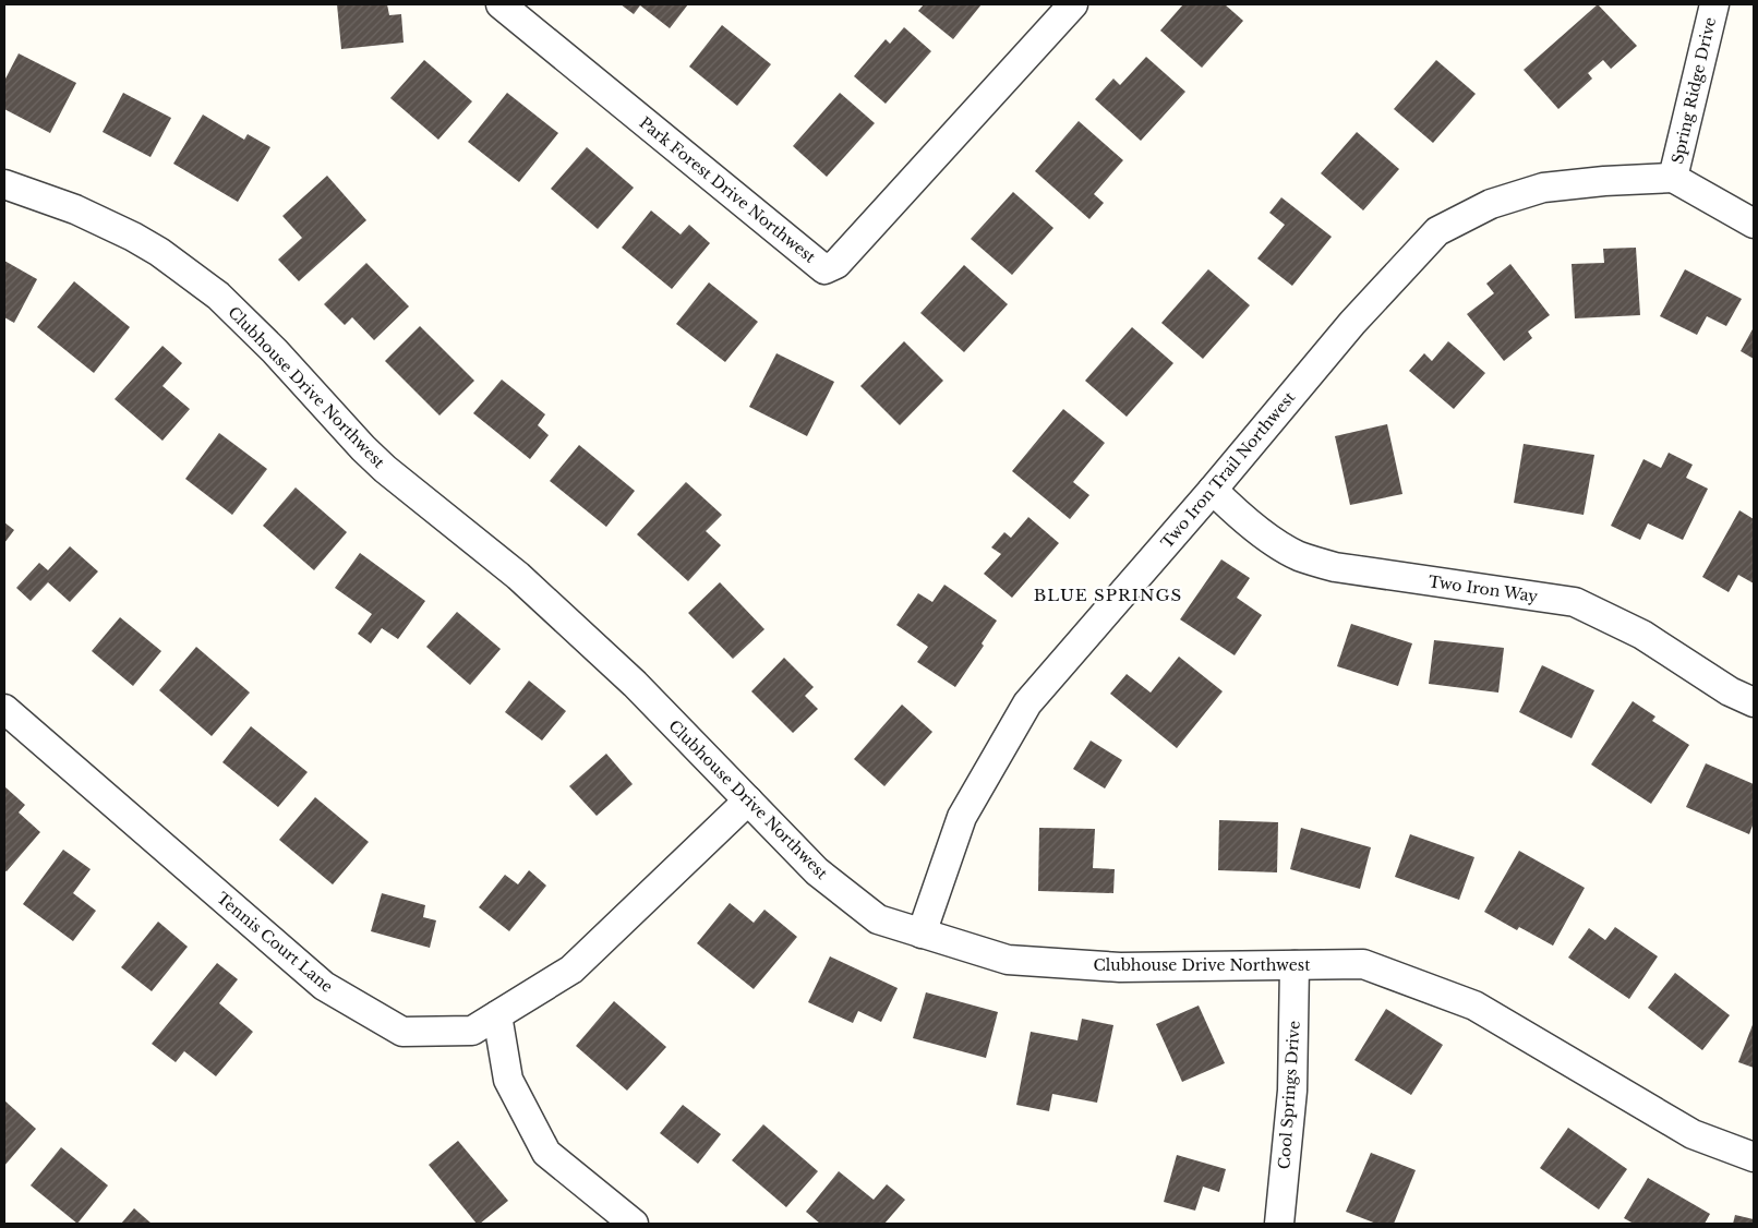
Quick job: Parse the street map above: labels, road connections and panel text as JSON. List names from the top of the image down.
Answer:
{
  "streets": {
    "street": [
      "Spring Ridge Drive",
      "Park Forest Drive Northwest",
      "Clubhouse Drive Northwest",
      "Two Iron Trail Northwest",
      "Two Iron Way",
      "Tennis Court Lane",
      "Cool Springs Drive"
    ]
  },
  "crossings": [
    ["Spring Ridge Drive", "Two Iron Trail Northwest"],
    ["Clubhouse Drive Northwest", "Two Iron Trail Northwest"],
    ["Clubhouse Drive Northwest", "Tennis Court Lane"],
    ["Clubhouse Drive Northwest", "Cool Springs Drive"],
    ["Two Iron Trail Northwest", "Two Iron Way"]
  ],
  "districts": ["BLUE SPRINGS"]
}
